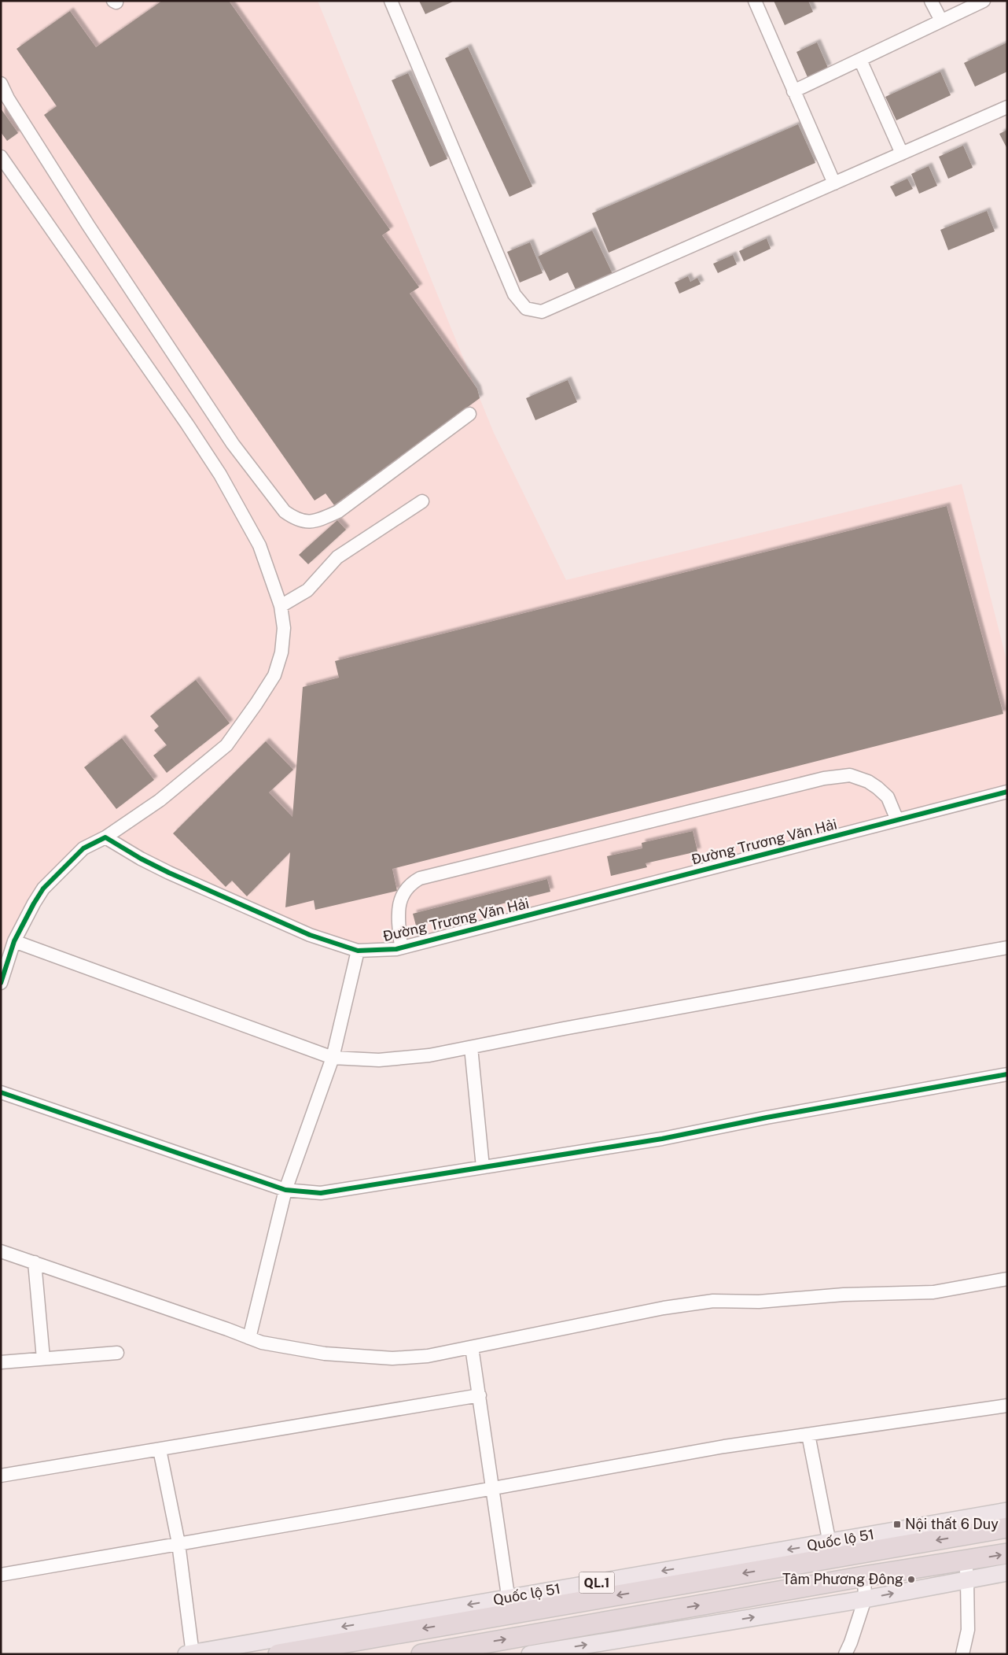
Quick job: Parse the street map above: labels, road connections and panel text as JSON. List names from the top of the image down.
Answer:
{
  "streets": {
    "highway": ["Quốc lộ 51", "QL.1"],
    "street": ["Đường Trương Văn Hải"]
  },
  "places": {
    "transit": ["Nội thất 6 Duy"],
    "other": ["Tâm Phương Đông"]
  }
}
